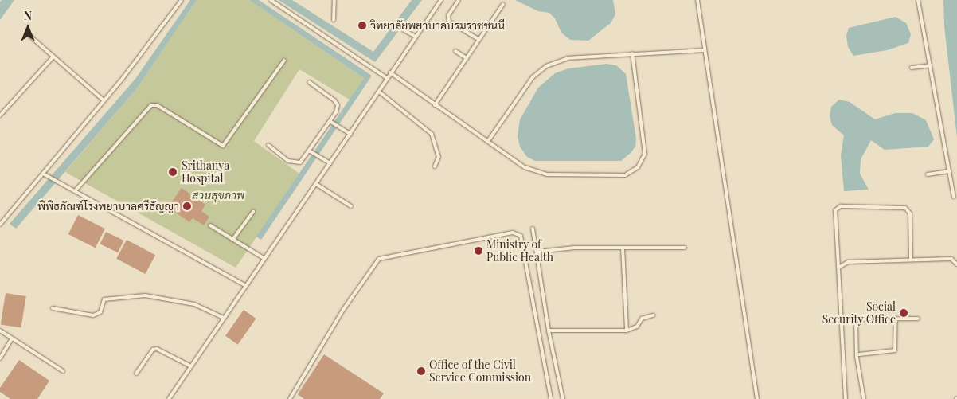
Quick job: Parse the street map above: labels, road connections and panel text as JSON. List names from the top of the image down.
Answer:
{
  "parks": ["สวนสุขภาพ"],
  "places": [
    "วิทยาลัยพยาบาลบรมราชชนนี",
    "Srithanya Hospital",
    "พิพิธภัณฑ์โรงพยาบาลศรีธัญญา",
    "Ministry of Public Health",
    "Social Security Office",
    "Office of the Civil Service Commission"
  ],
  "north": "top"
}
